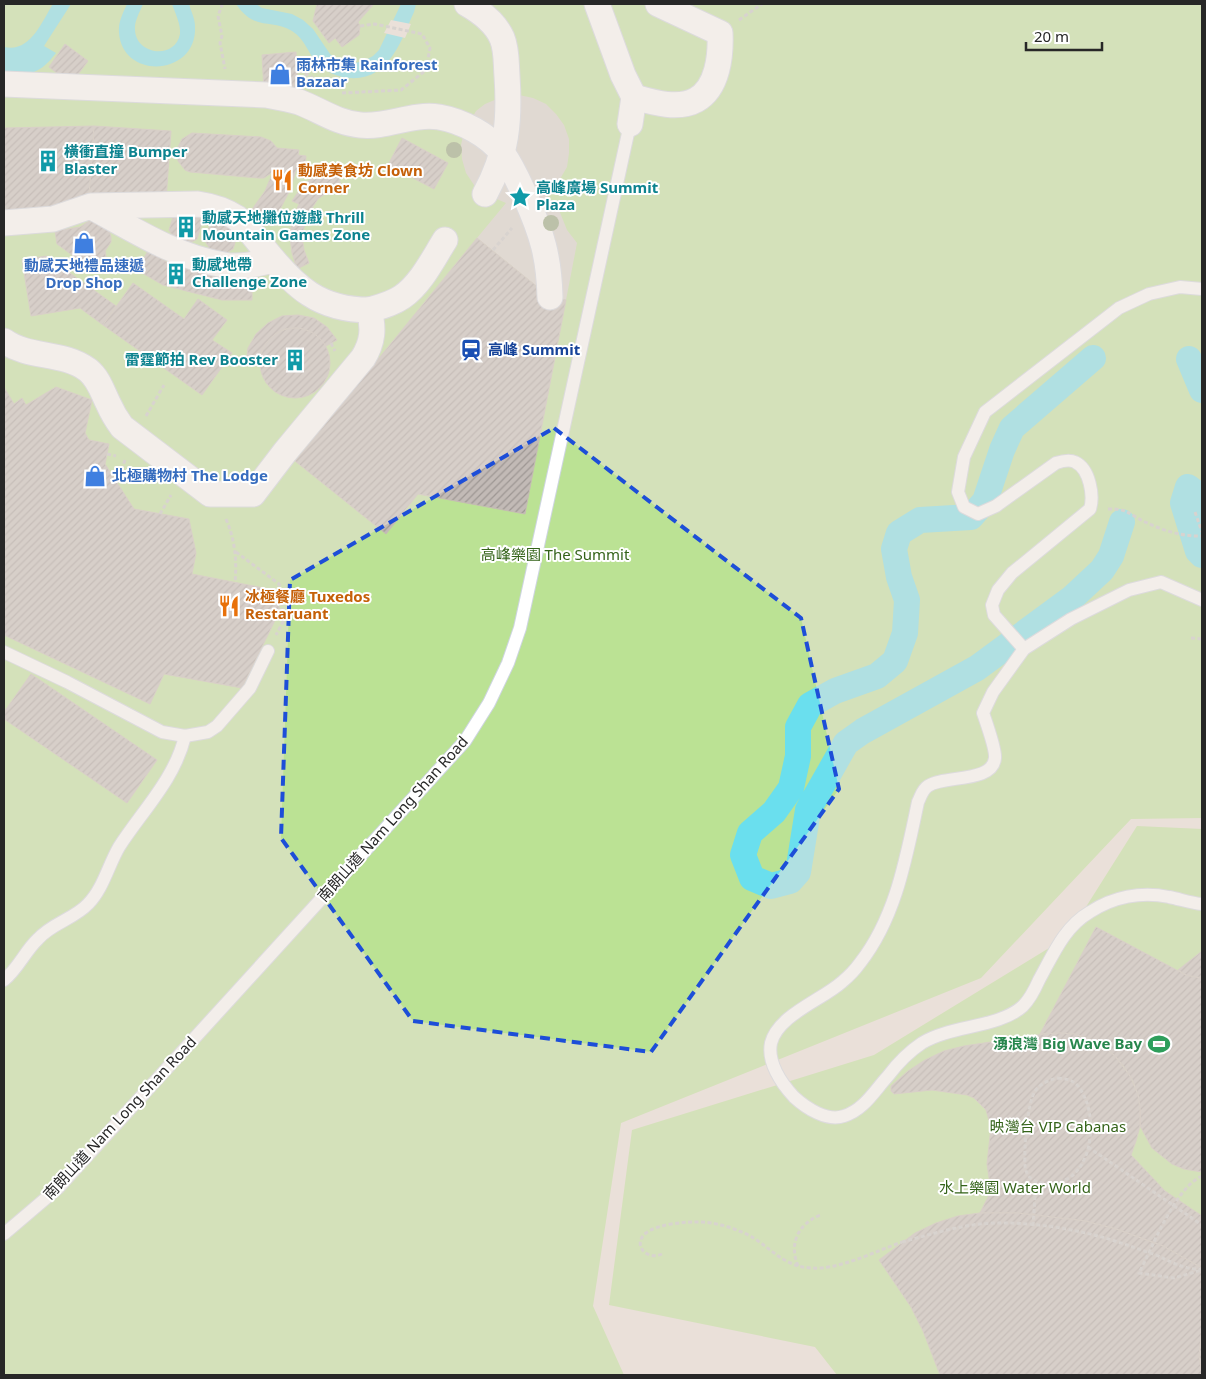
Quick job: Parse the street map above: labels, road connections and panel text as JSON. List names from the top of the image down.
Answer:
{
  "streets": {
    "lane": ["南朗山道 Nam Long Shan Road"]
  },
  "parks": ["高峰樂園 The Summit", "映灣台 VIP Cabanas", "水上樂園 Water World"],
  "places": {
    "shop": ["雨林市集 Rainforest Bazaar", "動感天地禮品速遞 Drop Shop", "北極購物村 The Lodge"],
    "building": [
      "橫衝直撞 Bumper Blaster",
      "動感天地攤位遊戲 Thrill Mountain Games Zone",
      "動感地帶 Challenge Zone",
      "雷霆節拍 Rev Booster"
    ],
    "restaurant": ["動感美食坊 Clown Corner", "冰極餐廳 Tuxedos Restaruant"],
    "place": ["高峰廣場 Summit Plaza"],
    "station": ["高峰 Summit"],
    "sports": ["湧浪灣 Big Wave Bay"]
  },
  "scale_bar": "20 m"
}
